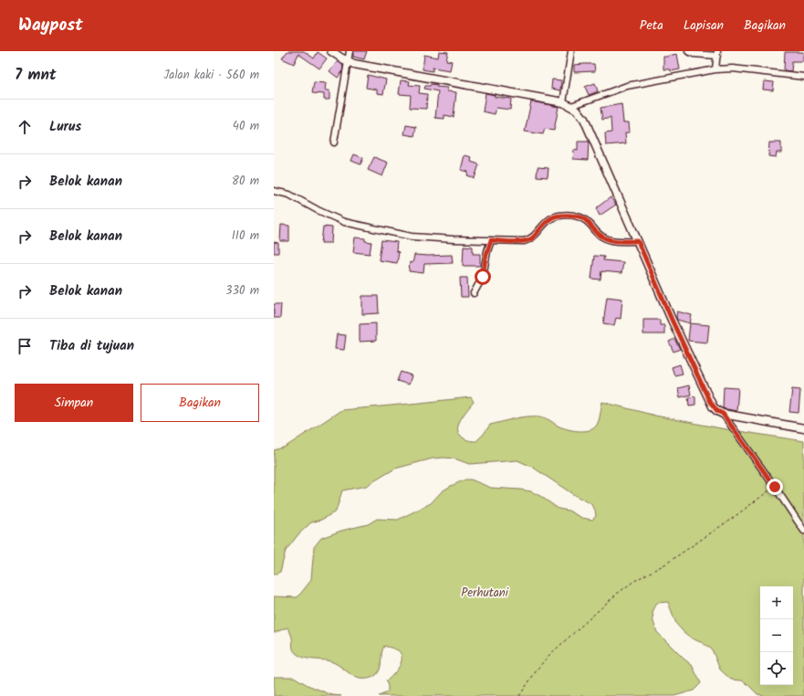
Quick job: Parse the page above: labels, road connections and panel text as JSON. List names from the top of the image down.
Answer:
{
  "parks": ["Perhutani"],
  "page": {
    "header": "Waypost",
    "nav": ["Peta", "Lapisan", "Bagikan"],
    "heading": ["7 mnt", "Jalan kaki · 560 m"],
    "list": [
      ["Lurus", "40 m"],
      ["Belok kanan", "80 m"],
      ["Belok kanan", "110 m"],
      ["Belok kanan", "330 m"],
      "Tiba di tujuan"
    ],
    "buttons": ["Simpan", "Bagikan"],
    "map_buttons": ["+", "−"]
  }
}
